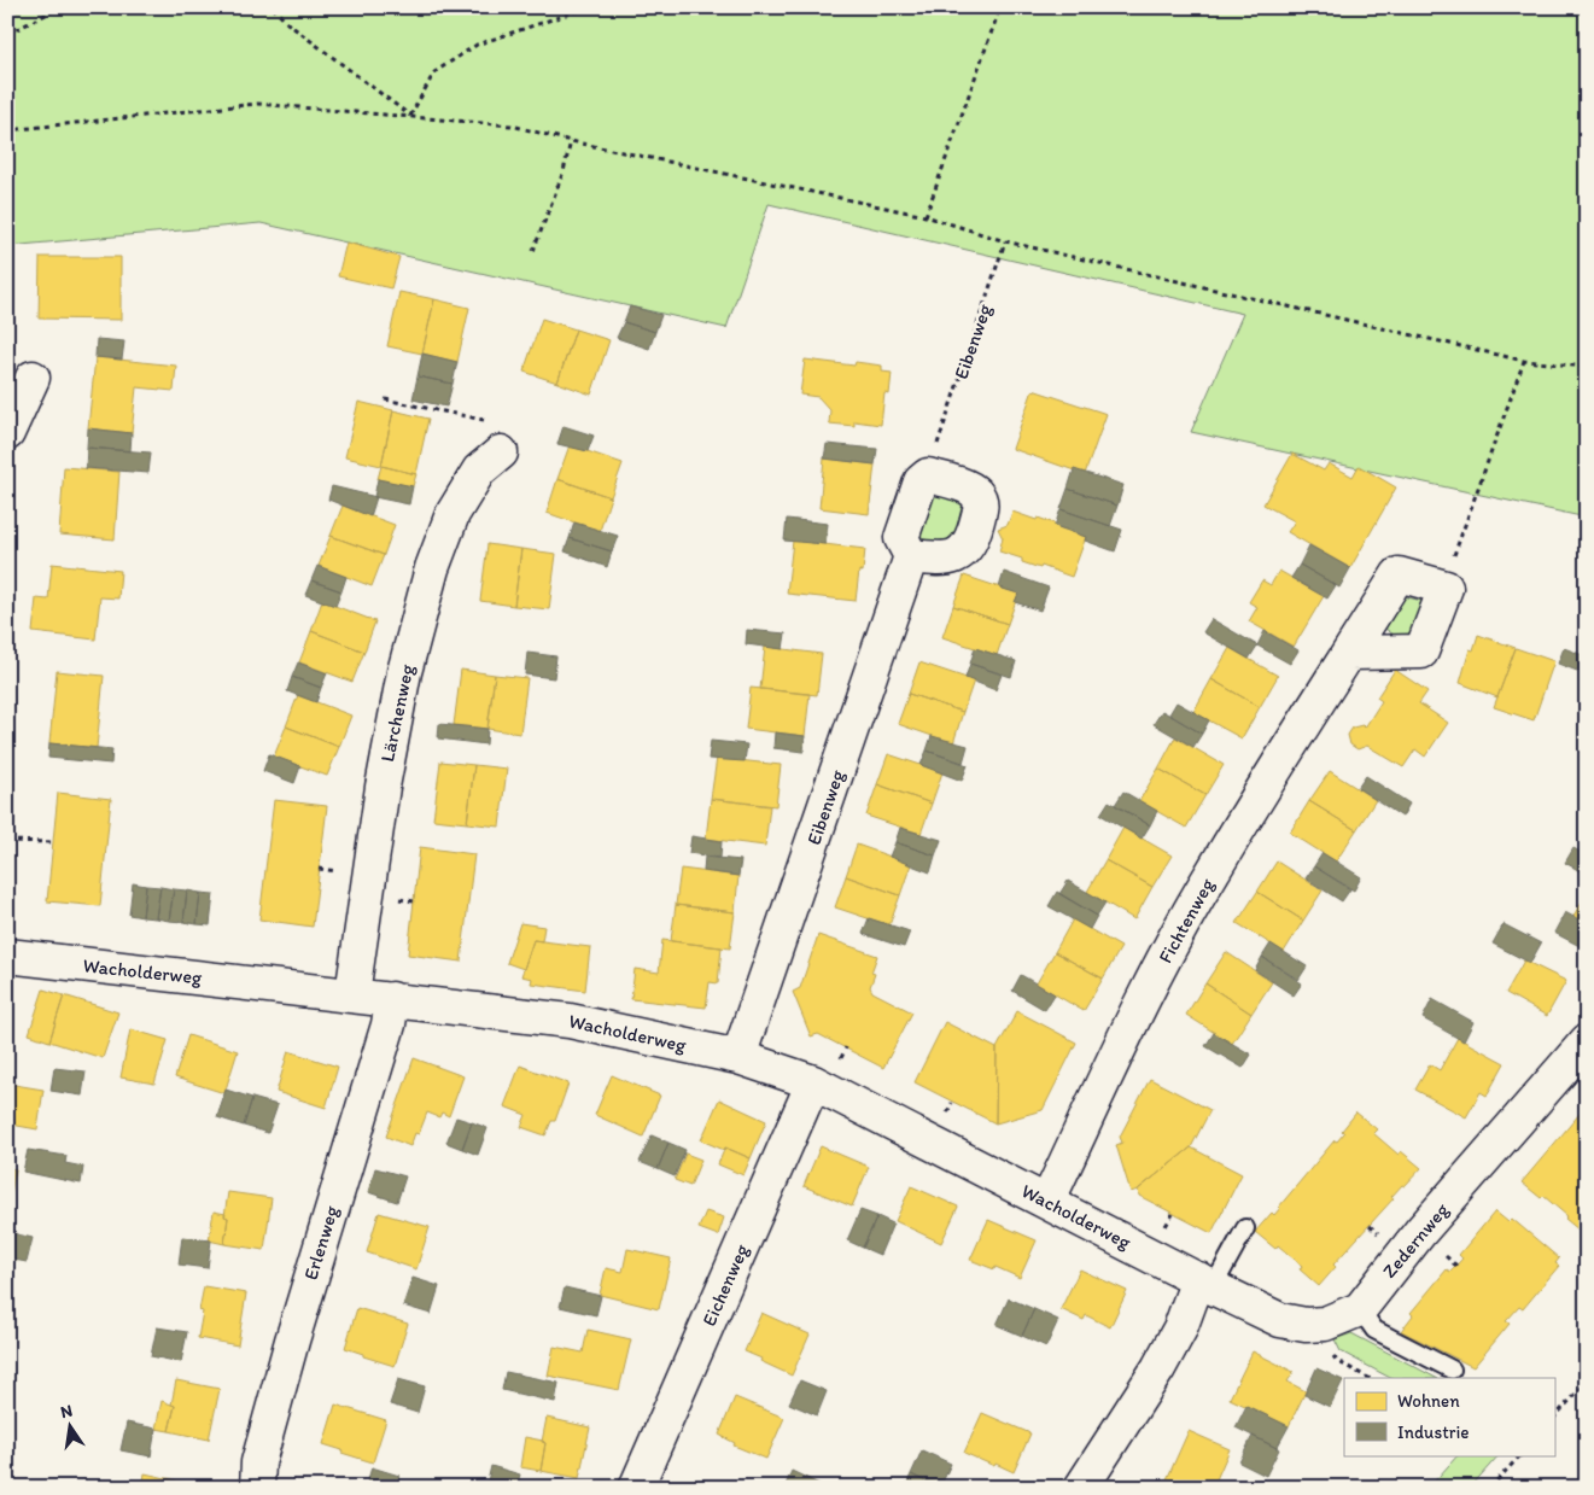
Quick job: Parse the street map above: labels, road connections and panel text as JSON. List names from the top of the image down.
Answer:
{
  "streets": {
    "street": [
      "Eibenweg",
      "Lärchenweg",
      "Fichtenweg",
      "Wacholderweg",
      "Zedernweg",
      "Erlenweg",
      "Eichenweg"
    ]
  },
  "crossings": [
    ["Eibenweg", "Wacholderweg"],
    ["Lärchenweg", "Wacholderweg"],
    ["Fichtenweg", "Wacholderweg"],
    ["Wacholderweg", "Zedernweg"],
    ["Wacholderweg", "Erlenweg"],
    ["Wacholderweg", "Eichenweg"]
  ],
  "legend": ["Wohnen", "Industrie"],
  "north": "top"
}
